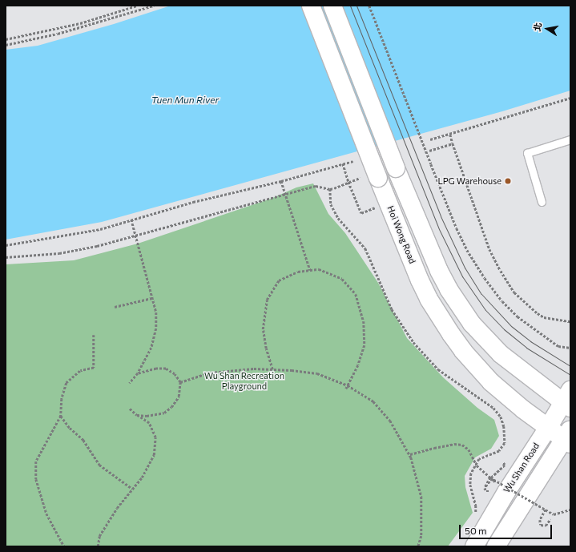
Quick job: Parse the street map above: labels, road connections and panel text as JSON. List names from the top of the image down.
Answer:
{
  "streets": {
    "main road": ["Hoi Wong Road", "Wu Shan Road"]
  },
  "crossings": [
    ["Hoi Wong Road", "Wu Shan Road"]
  ],
  "water": ["Tuen Mun River"],
  "parks": ["Wu Shan Recreation Playground"],
  "places": ["LPG Warehouse"],
  "scale_bar": "50 m",
  "north": "left"
}
